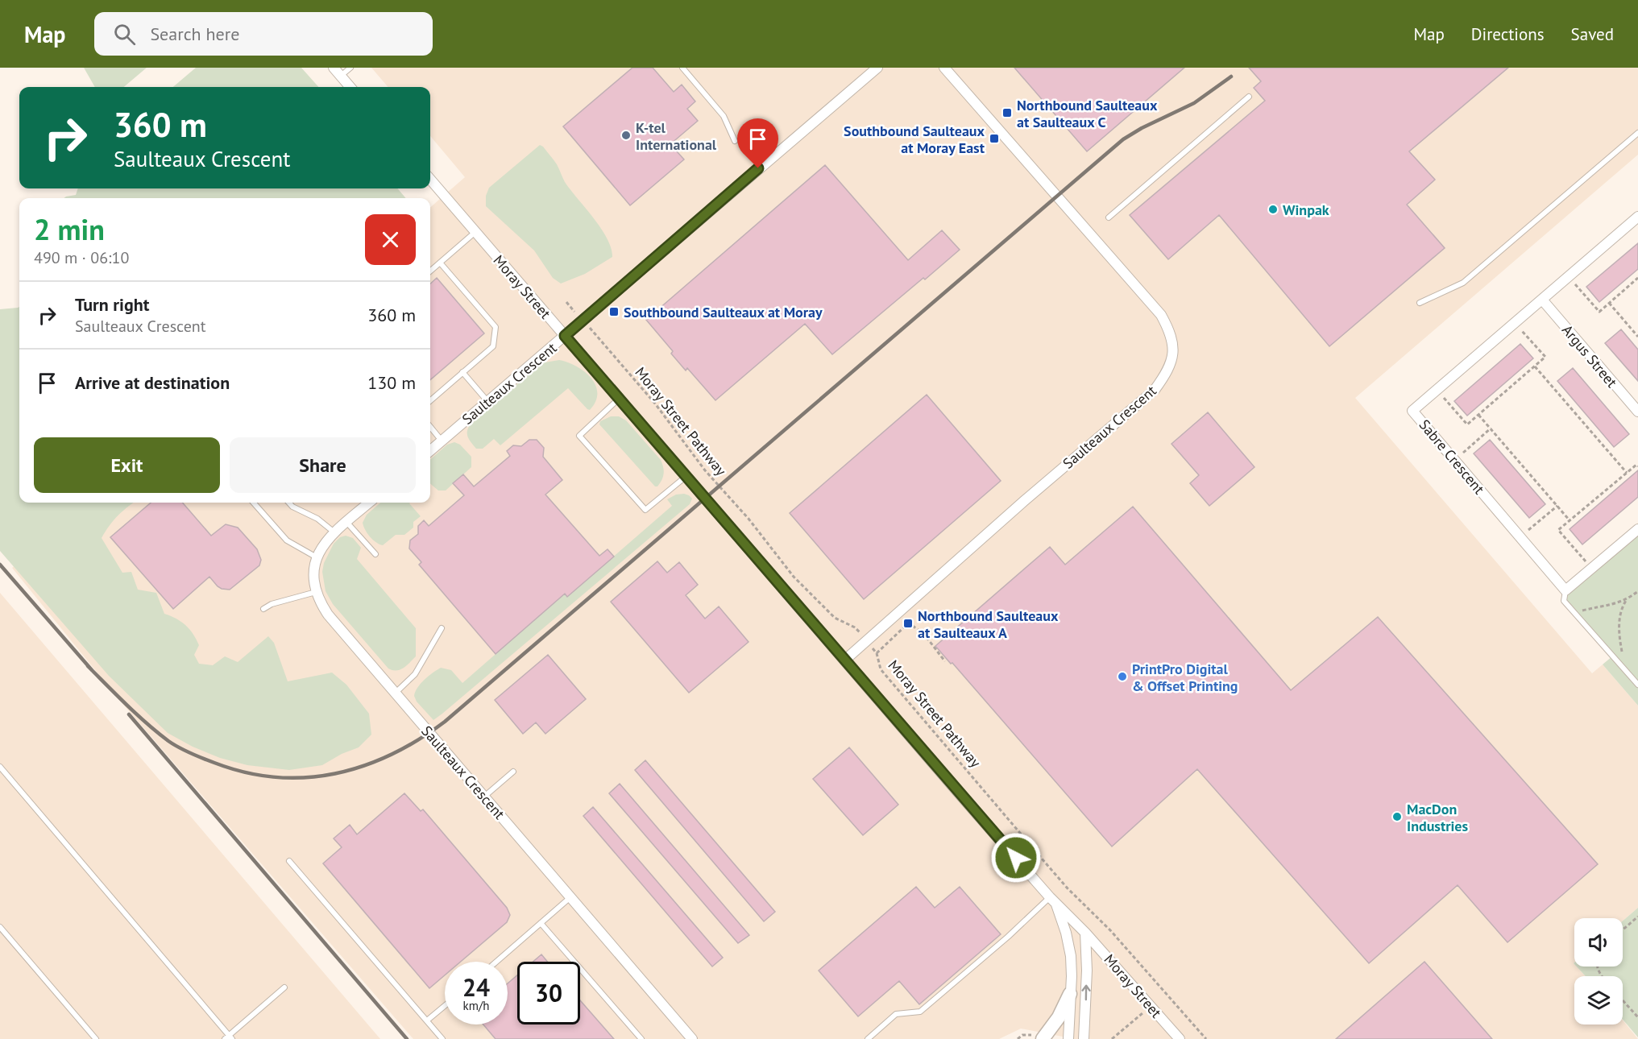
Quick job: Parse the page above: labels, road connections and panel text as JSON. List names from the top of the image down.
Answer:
{
  "streets": {
    "street": [
      "Moray Street",
      "Argus Street",
      "Saulteaux Crescent",
      "Sabre Crescent"
    ],
    "path": ["Moray Street Pathway"]
  },
  "crossings": [
    ["Moray Street", "Saulteaux Crescent"],
    ["Argus Street", "Sabre Crescent"],
    ["Saulteaux Crescent", "Moray Street Pathway"]
  ],
  "places": {
    "transit": [
      "Northbound Saulteaux at Saulteaux C",
      "Southbound Saulteaux at Moray East",
      "Southbound Saulteaux at Moray",
      "Northbound Saulteaux at Saulteaux A"
    ],
    "other": [
      "K-tel International",
      "Winpak",
      "PrintPro Digital & Offset Printing",
      "MacDon Industries"
    ]
  },
  "page": {
    "header": "Map",
    "search": "Search here",
    "nav": ["Map", "Directions", "Saved"],
    "turn": ["360 m", "Saulteaux Crescent"],
    "heading": ["2 min", "490 m · 06:10"],
    "list": [
      {
        "name": "Turn right",
        "note": "Saulteaux Crescent",
        "value": "360 m"
      },
      {
        "name": "Arrive at destination",
        "value": "130 m"
      }
    ],
    "buttons": ["Exit", "Share"],
    "speed": "24 km/h",
    "limit": "30"
  }
}
